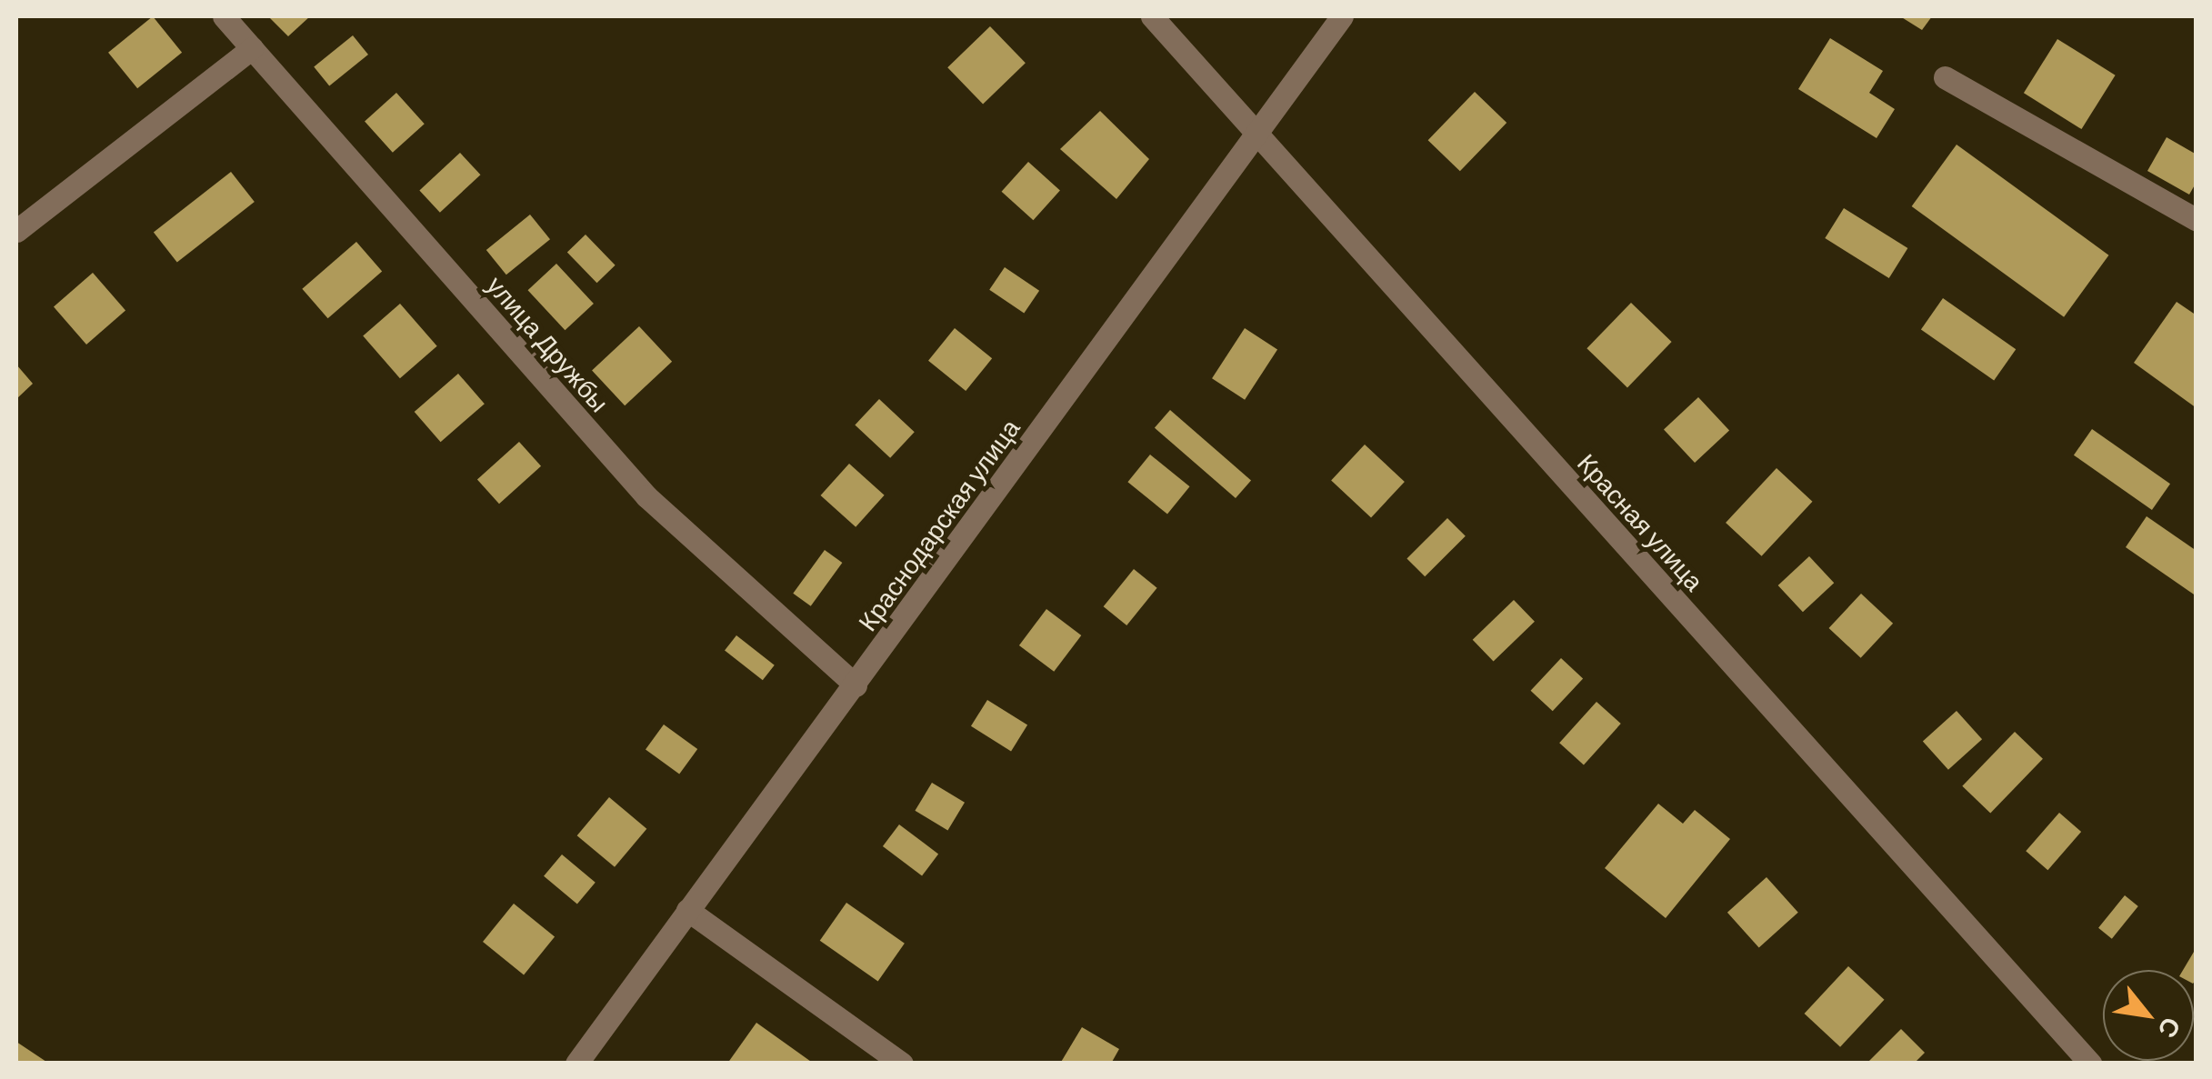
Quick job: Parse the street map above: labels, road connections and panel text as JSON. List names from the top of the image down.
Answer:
{
  "streets": {
    "street": ["улица Дружбы", "Красная улица", "Краснодарская улица"]
  },
  "crossings": [
    ["улица Дружбы", "Краснодарская улица"],
    ["Красная улица", "Краснодарская улица"]
  ],
  "north": "bottom right"
}
